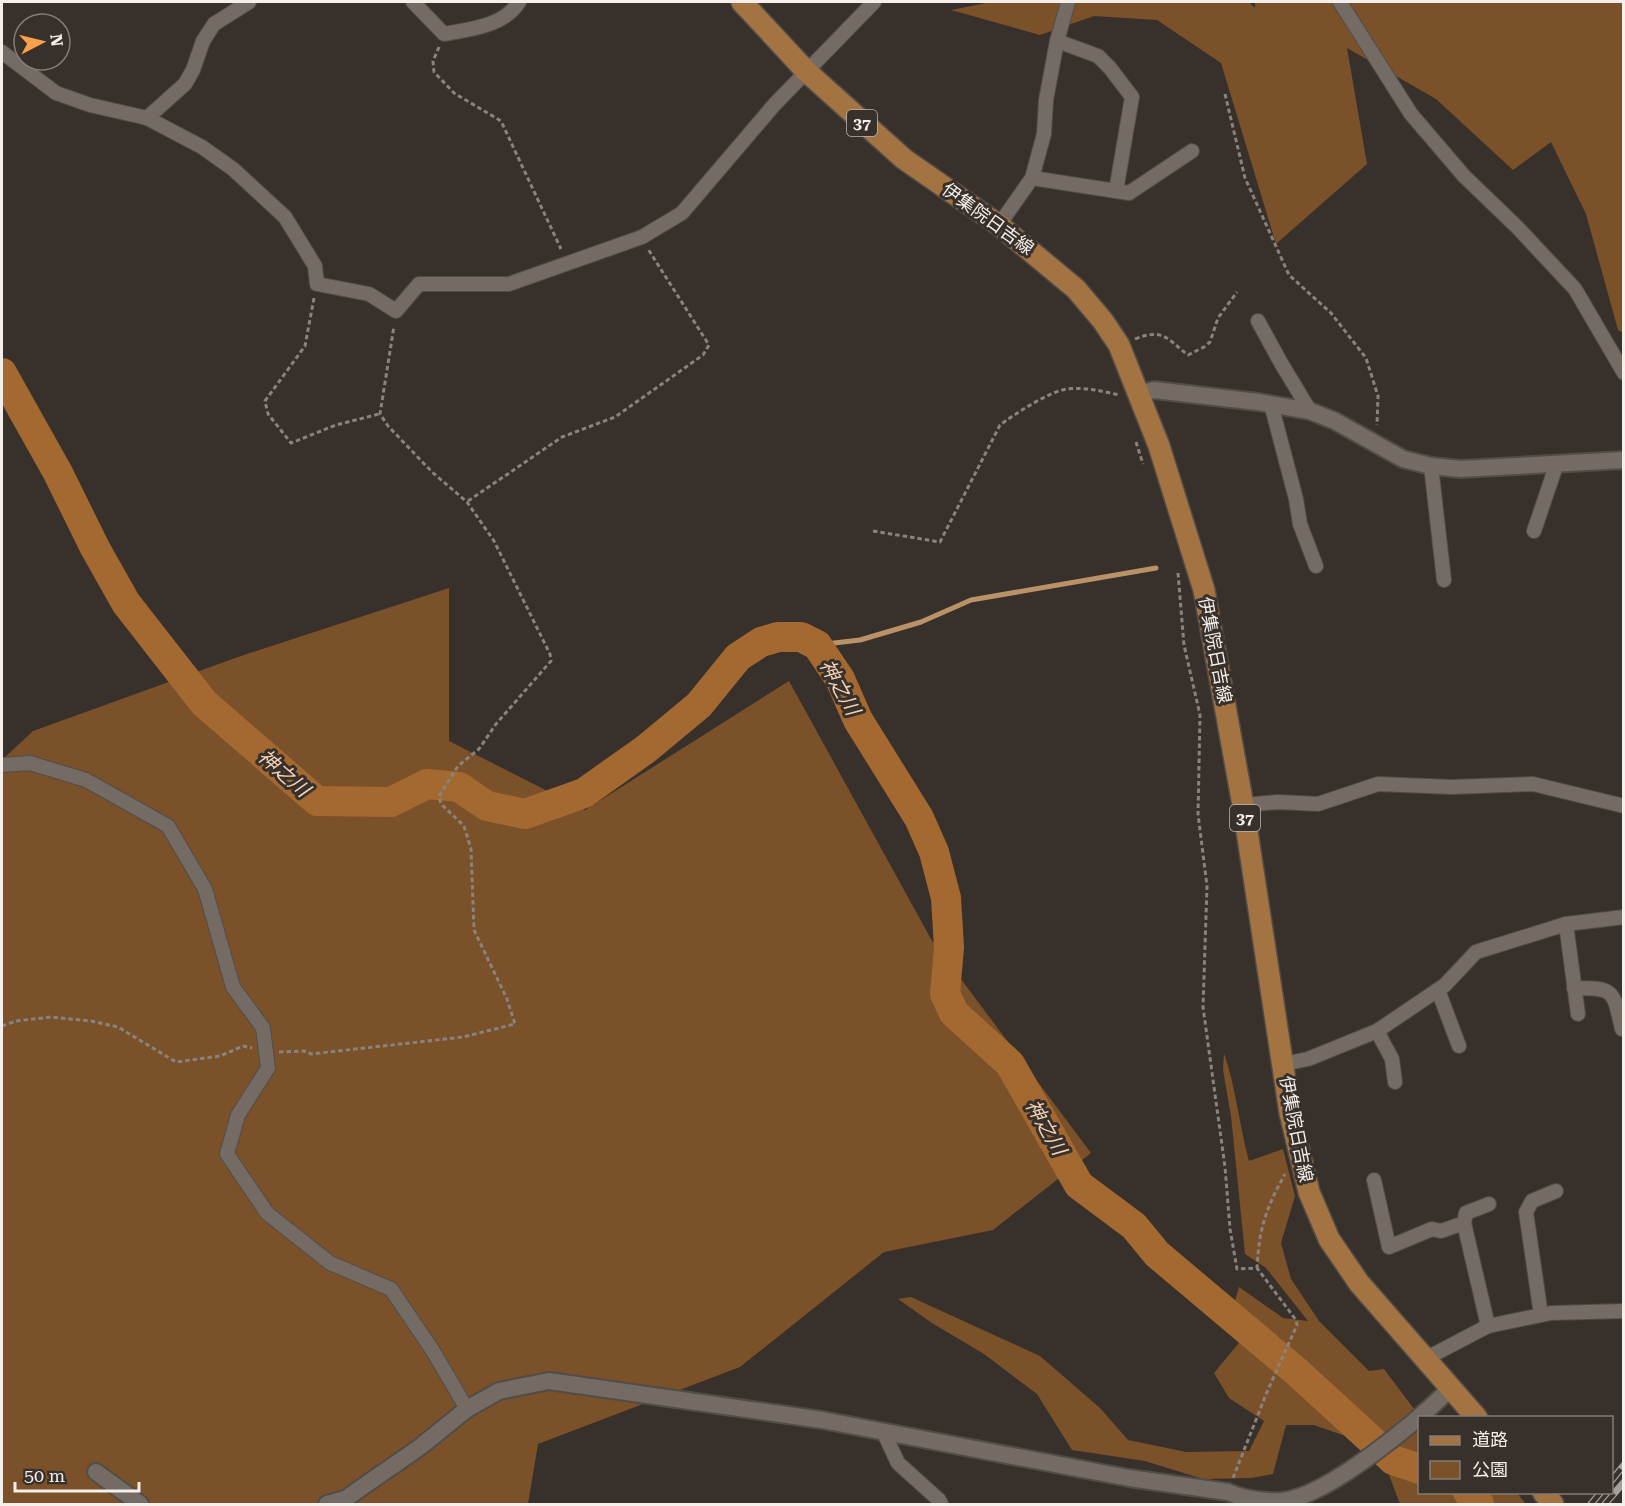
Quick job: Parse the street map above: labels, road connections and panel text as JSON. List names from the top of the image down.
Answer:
{
  "streets": {
    "main road": ["37", "伊集院日吉線"]
  },
  "water": ["神之川"],
  "legend": ["道路", "公園"],
  "scale_bar": "50 m",
  "north": "right"
}
